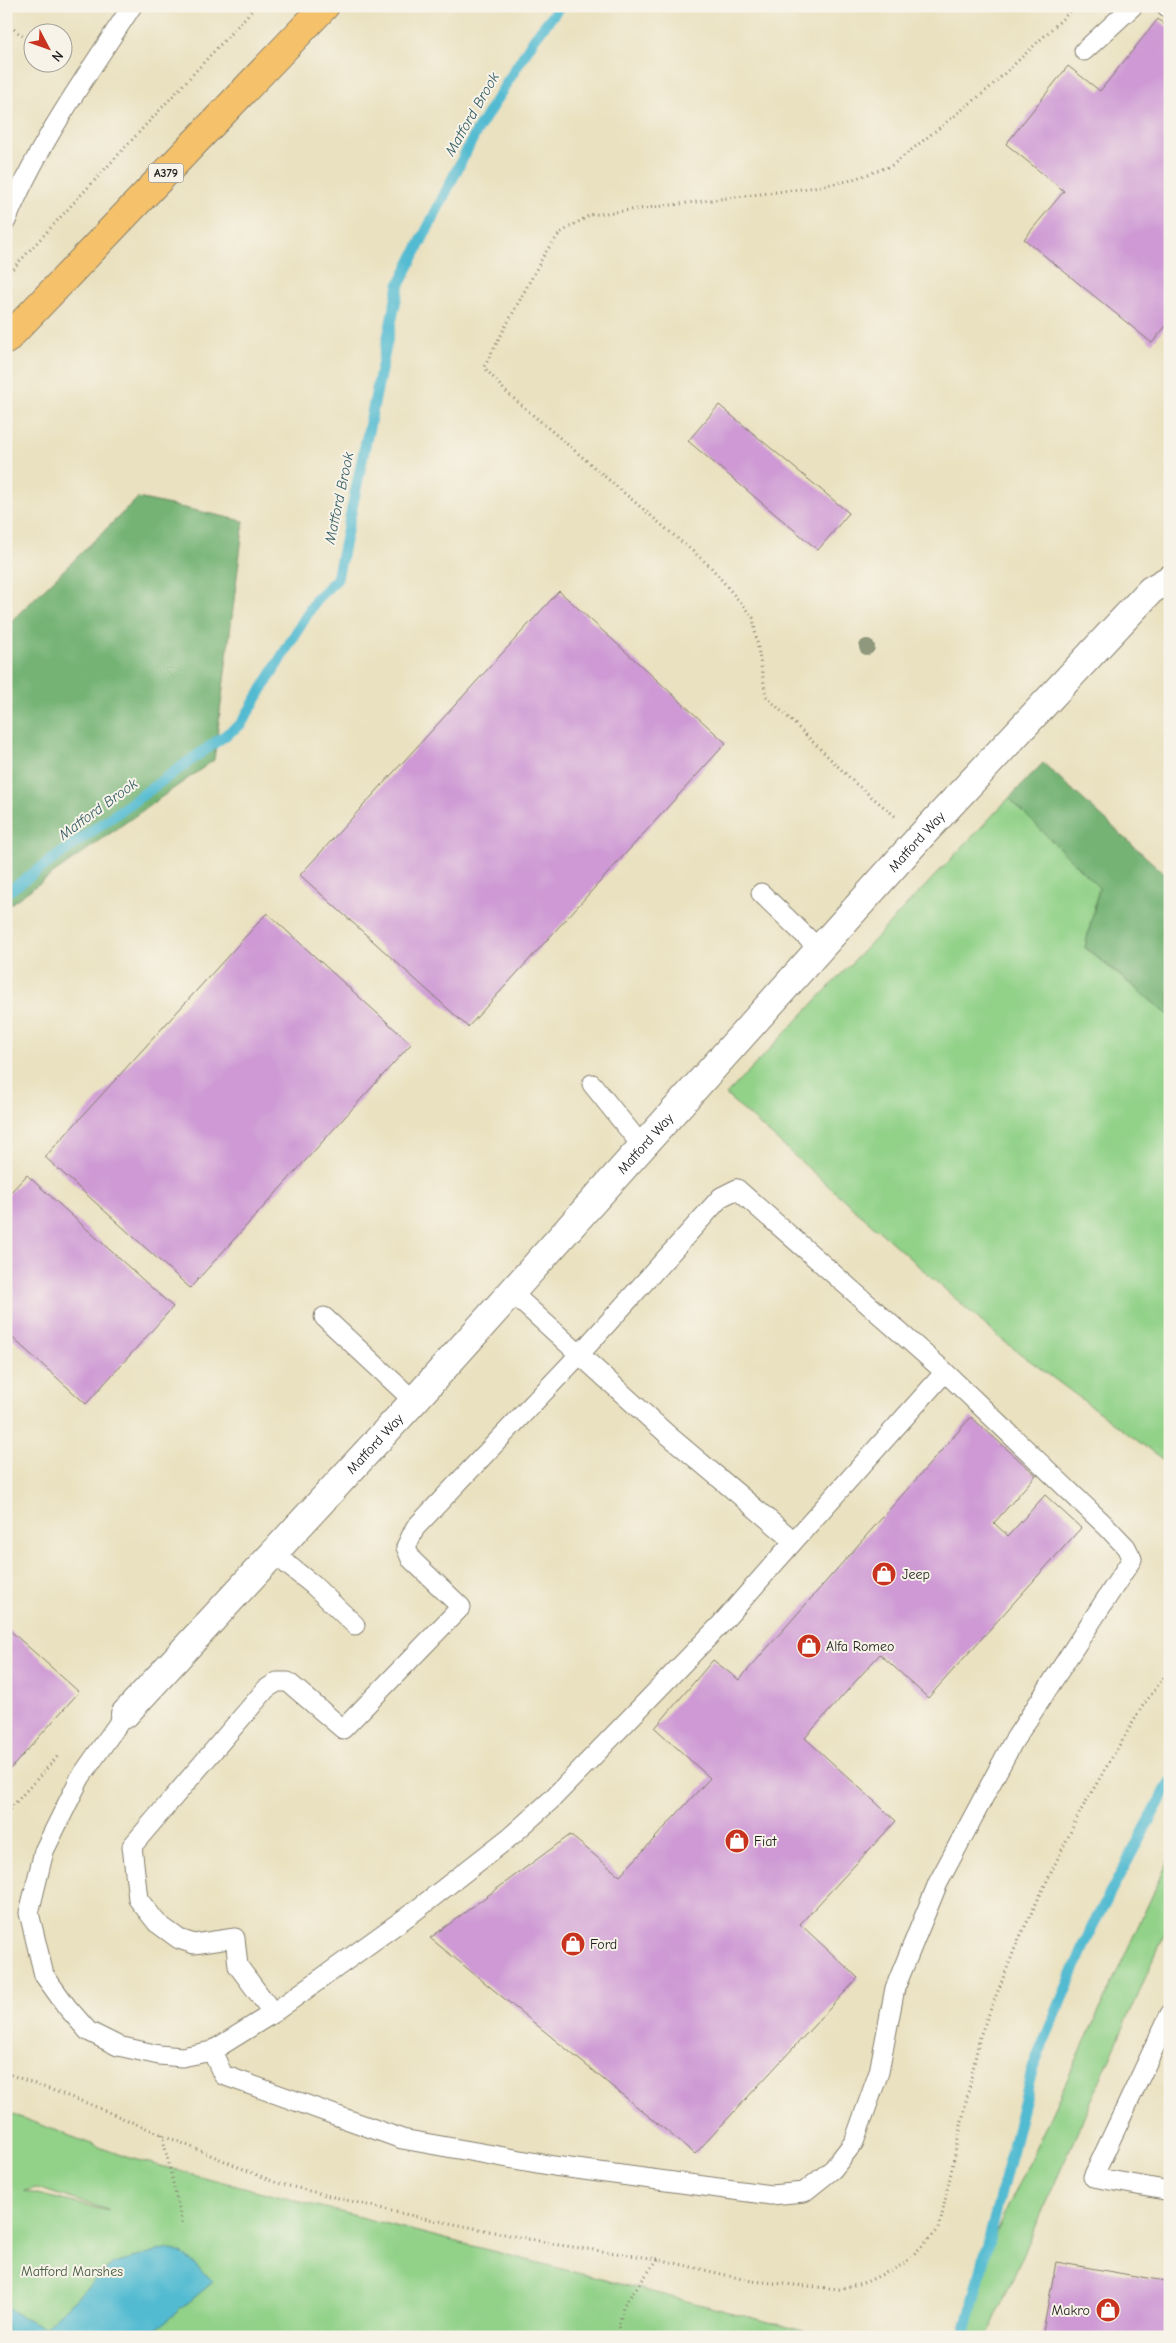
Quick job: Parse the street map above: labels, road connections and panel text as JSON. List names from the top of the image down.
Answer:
{
  "streets": {
    "main road": ["A379"],
    "street": ["Matford Way"]
  },
  "water": ["Matford Brook"],
  "parks": ["Matford Marshes"],
  "places": {
    "shop": [
      "Jeep",
      "Alfa Romeo",
      "Fiat",
      "Ford",
      "Makro"
    ]
  },
  "north": "bottom right"
}
